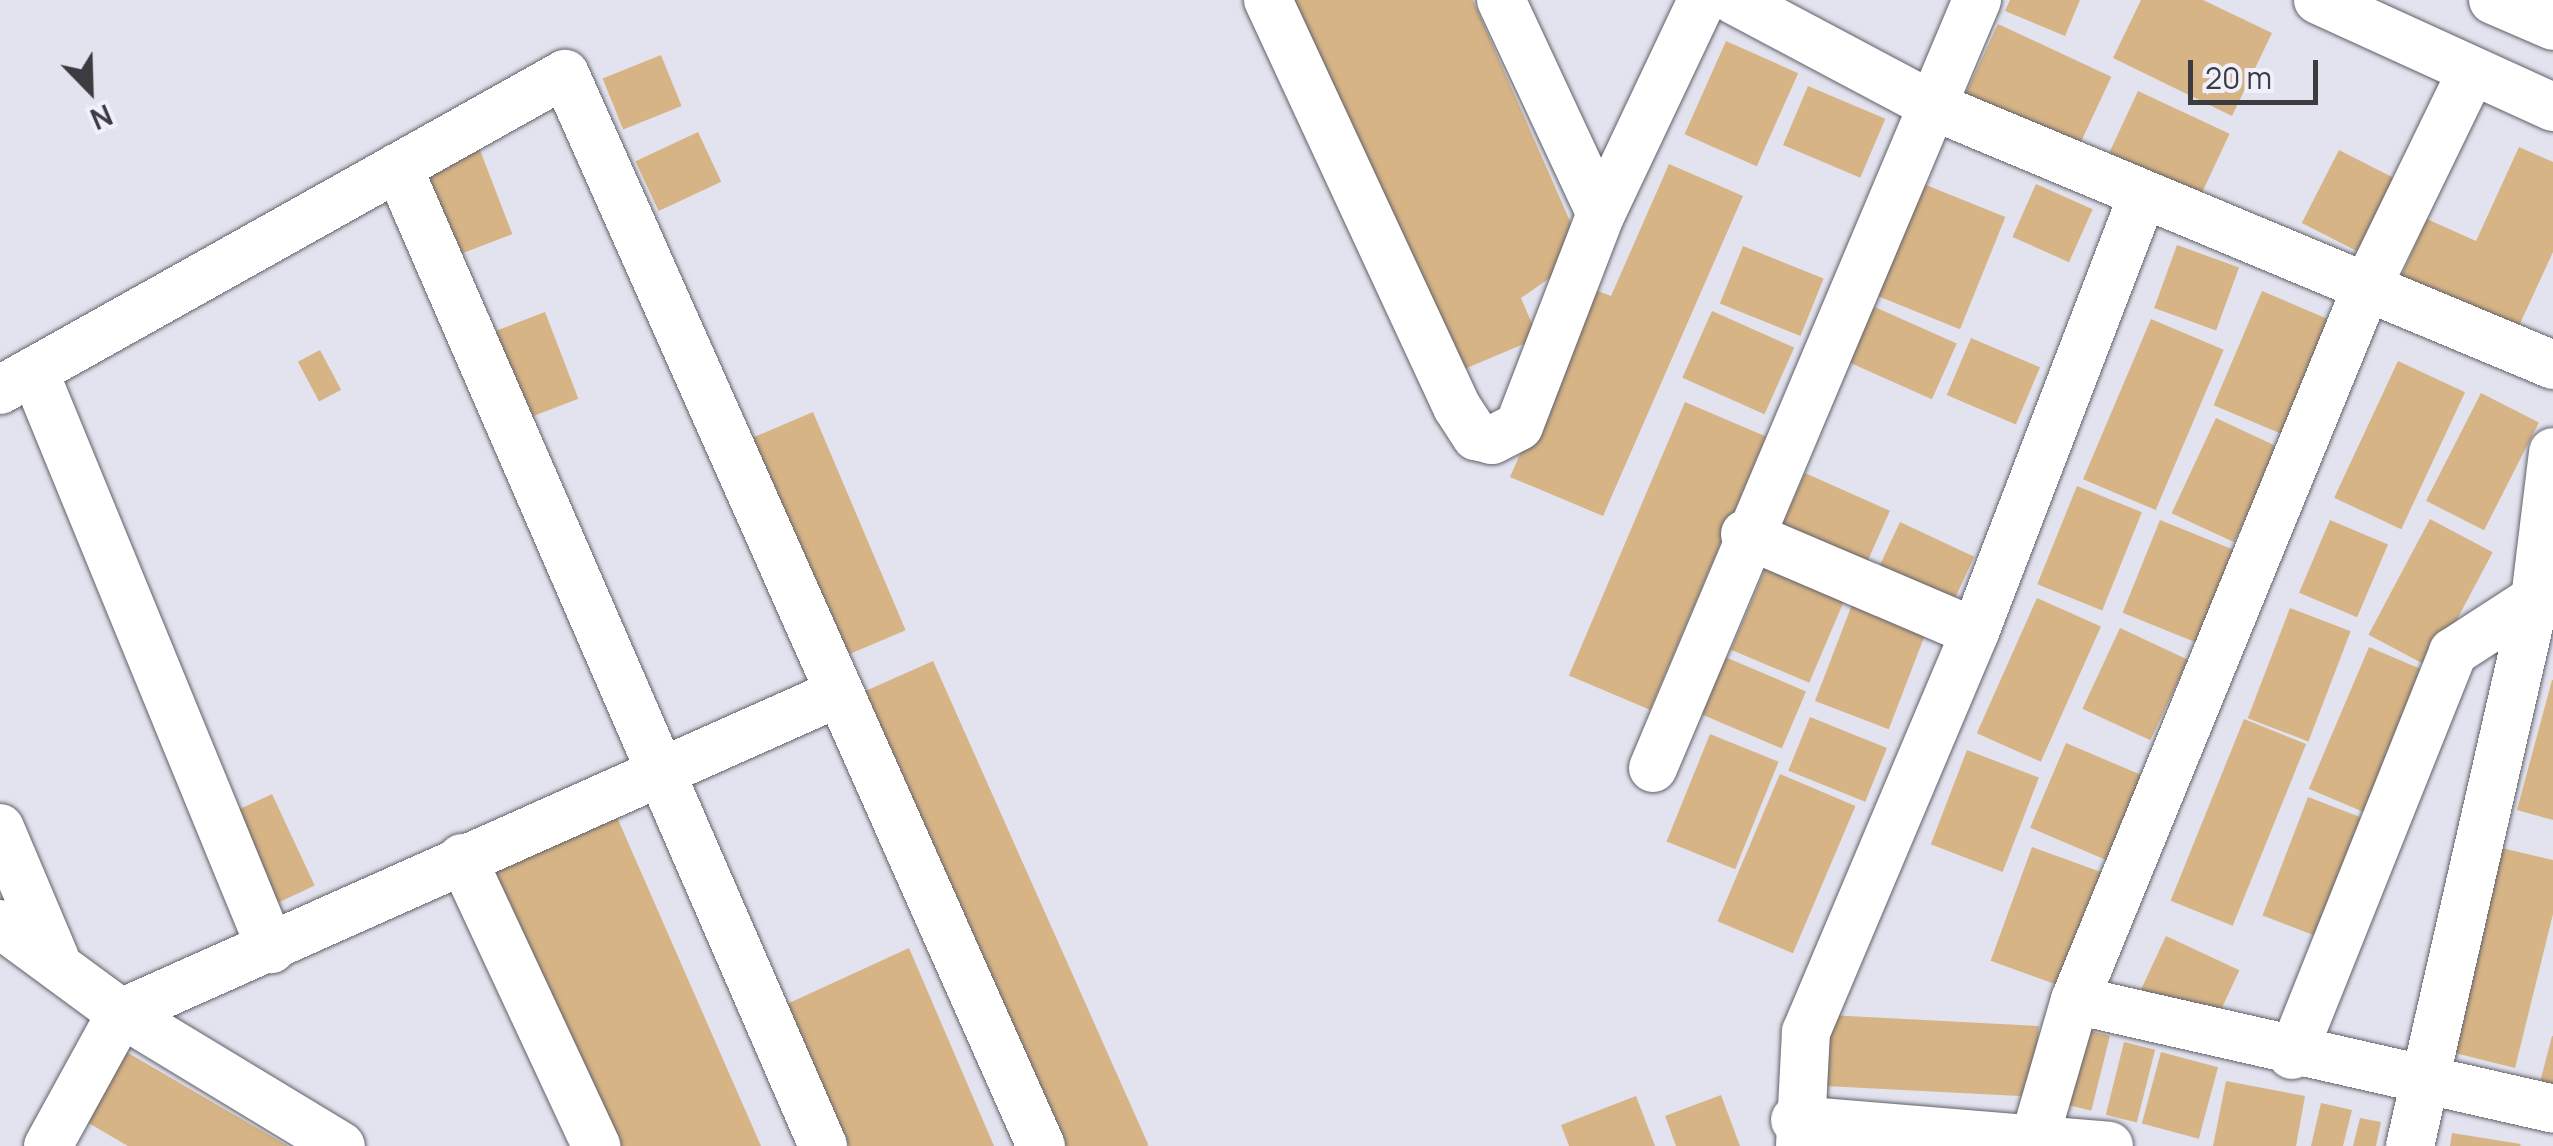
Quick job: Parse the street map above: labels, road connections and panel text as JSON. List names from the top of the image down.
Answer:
{
  "scale_bar": "20 m",
  "north": "bottom right"
}
